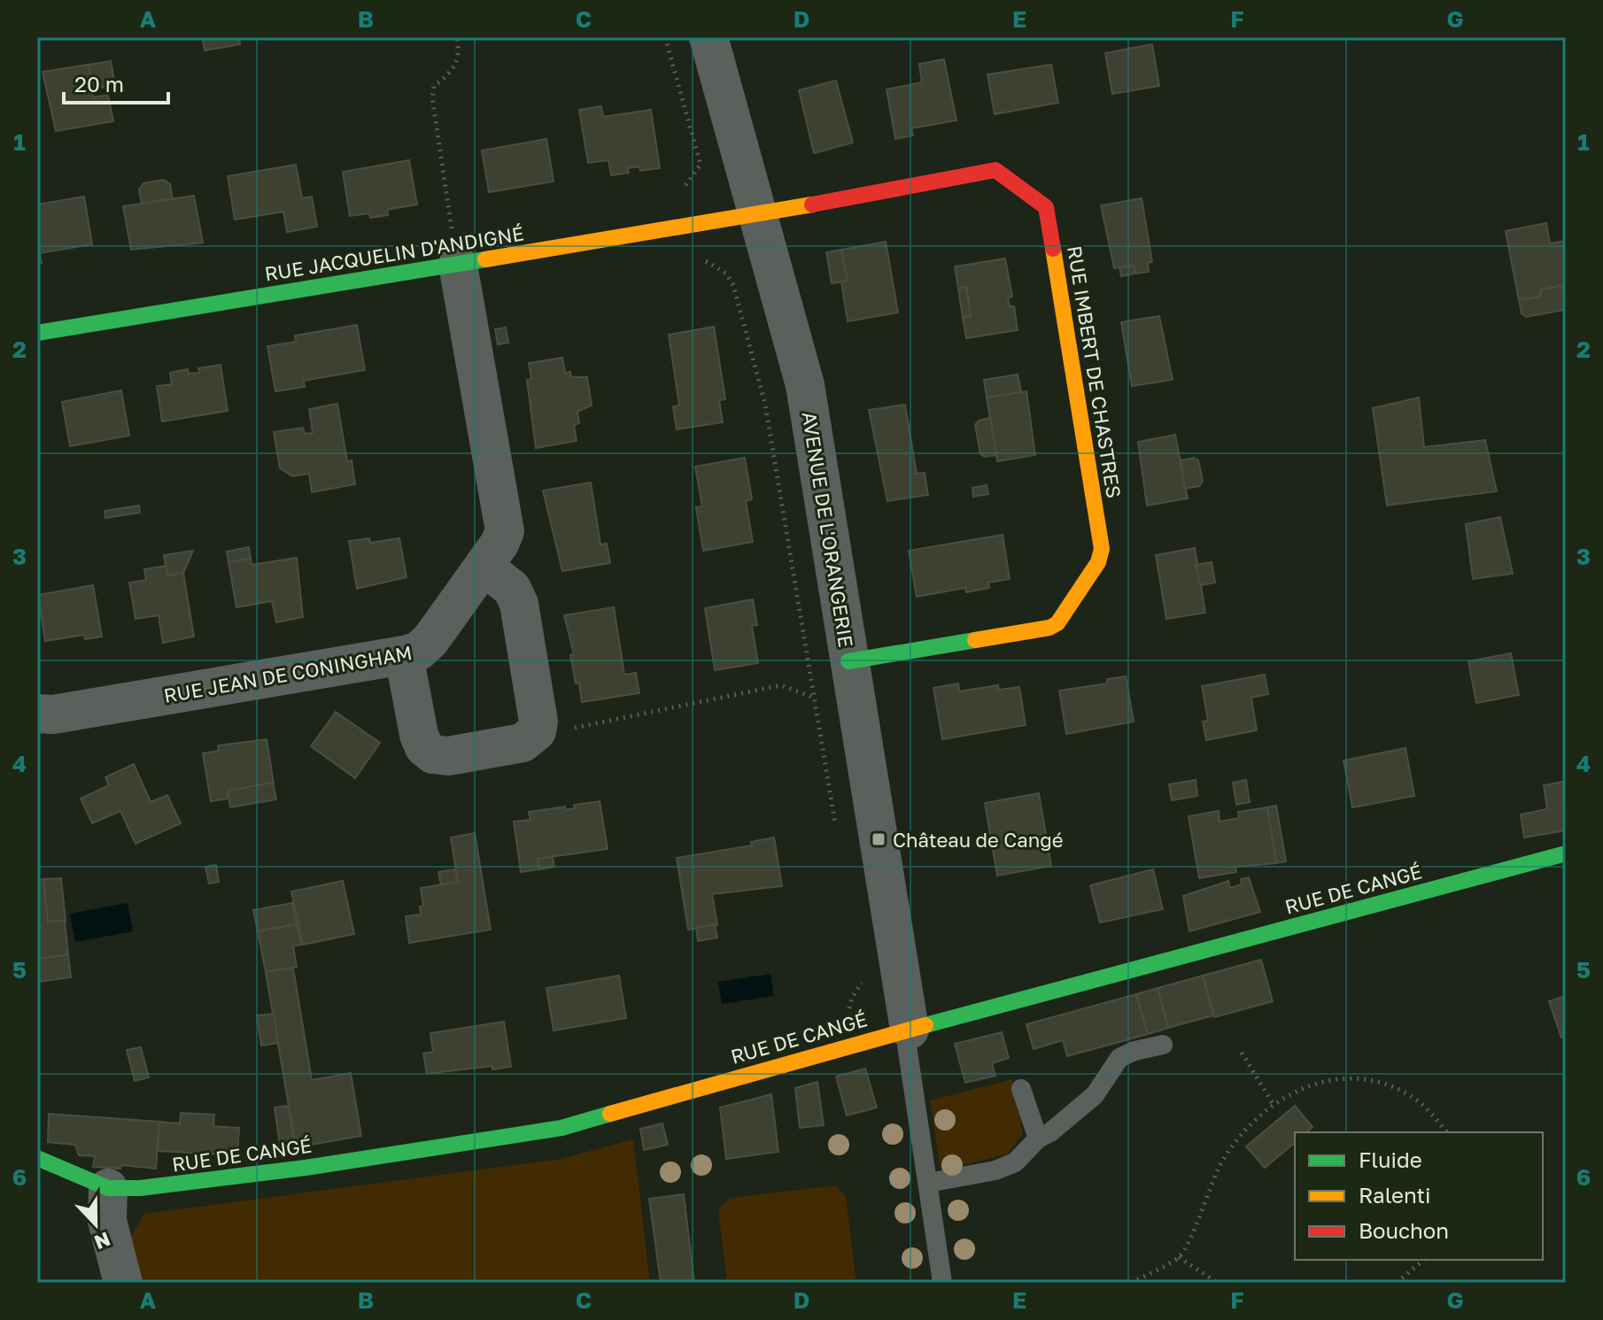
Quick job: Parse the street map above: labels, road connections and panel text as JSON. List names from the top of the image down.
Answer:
{
  "streets": {
    "street": [
      "RUE JACQUELIN D'ANDIGNÉ",
      "RUE IMBERT DE CHASTRES",
      "AVENUE DE L'ORANGERIE",
      "RUE JEAN DE CONINGHAM",
      "RUE DE CANGÉ"
    ]
  },
  "crossings": [
    ["RUE JACQUELIN D'ANDIGNÉ", "RUE IMBERT DE CHASTRES"],
    ["RUE JACQUELIN D'ANDIGNÉ", "AVENUE DE L'ORANGERIE"],
    ["RUE JACQUELIN D'ANDIGNÉ", "RUE JEAN DE CONINGHAM"],
    ["RUE IMBERT DE CHASTRES", "AVENUE DE L'ORANGERIE"],
    ["AVENUE DE L'ORANGERIE", "RUE DE CANGÉ"]
  ],
  "places": {
    "transit": ["Château de Cangé"]
  },
  "legend": ["Fluide", "Ralenti", "Bouchon"],
  "scale_bar": "20 m",
  "north": "bottom",
  "grid": {
    "columns": [
      "A",
      "B",
      "C",
      "D",
      "E",
      "F",
      "G"
    ],
    "rows": [
      "1",
      "2",
      "3",
      "4",
      "5",
      "6"
    ]
  }
}
